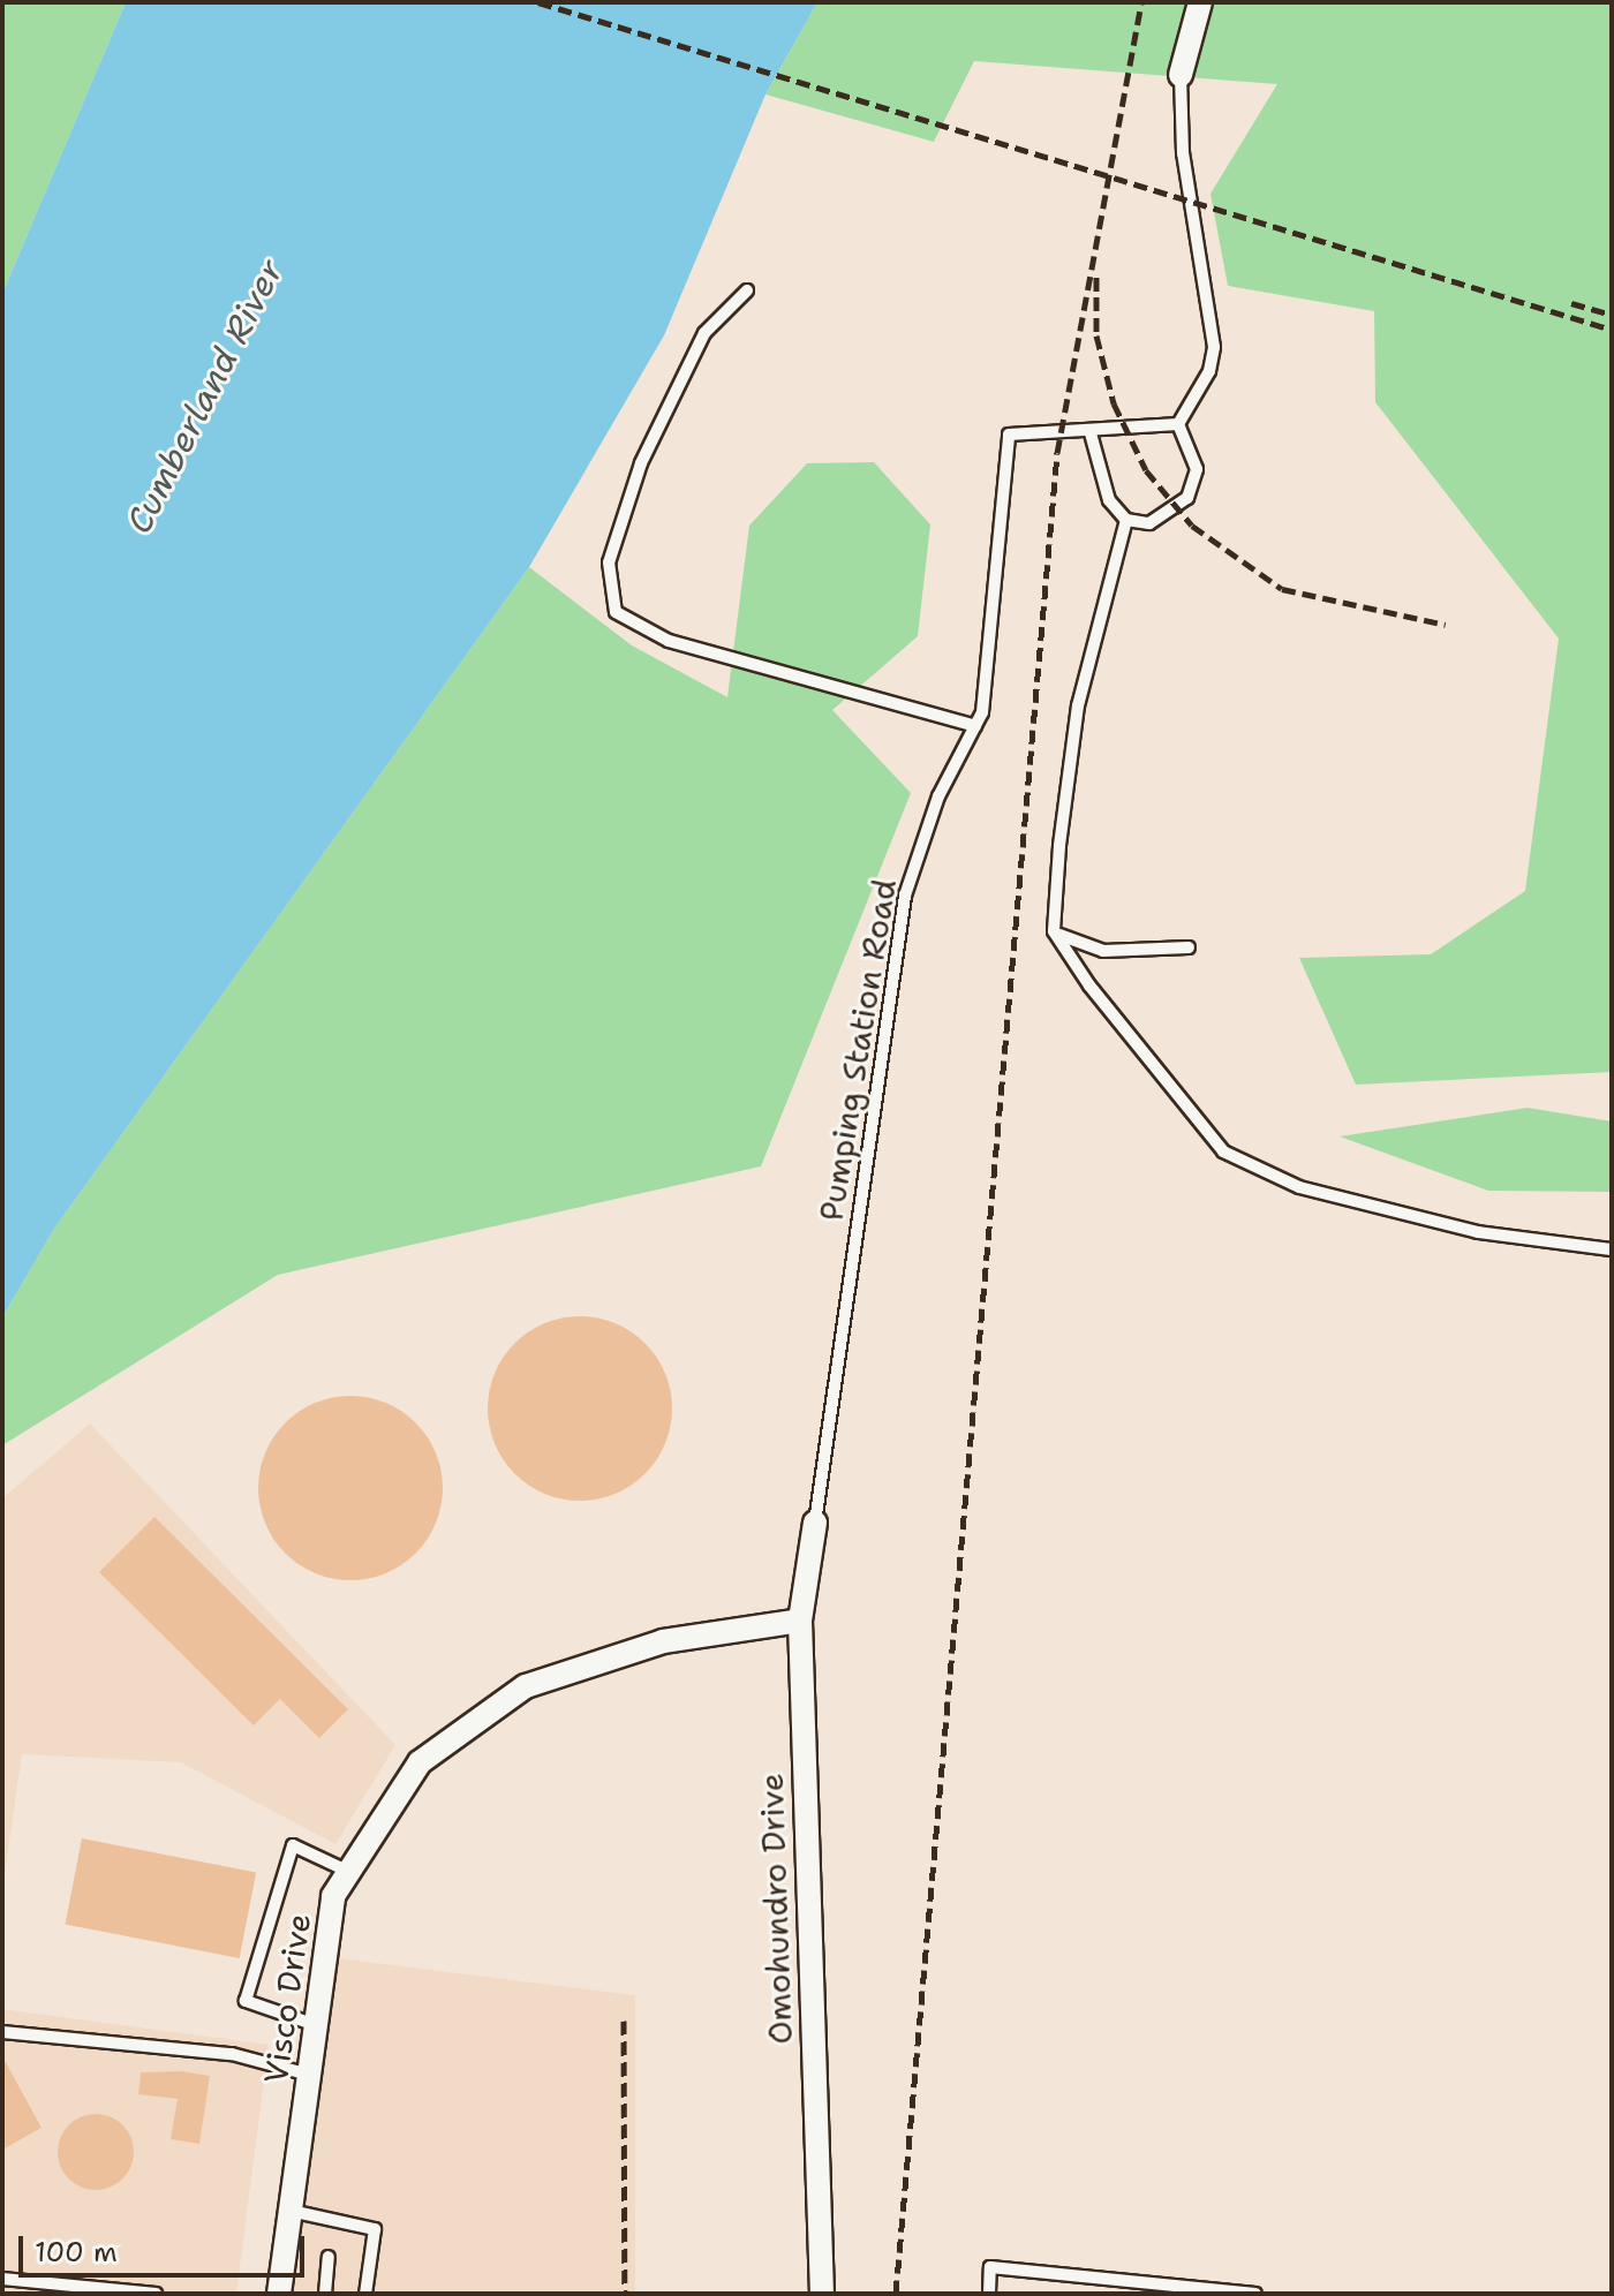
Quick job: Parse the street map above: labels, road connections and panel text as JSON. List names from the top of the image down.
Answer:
{
  "streets": {
    "street": ["Omohundro Drive", "Visco Drive"],
    "lane": ["Pumping Station Road"]
  },
  "crossings": [
    ["Pumping Station Road", "Omohundro Drive"],
    ["Omohundro Drive", "Visco Drive"]
  ],
  "water": ["Cumberland River"],
  "scale_bar": "100 m"
}
